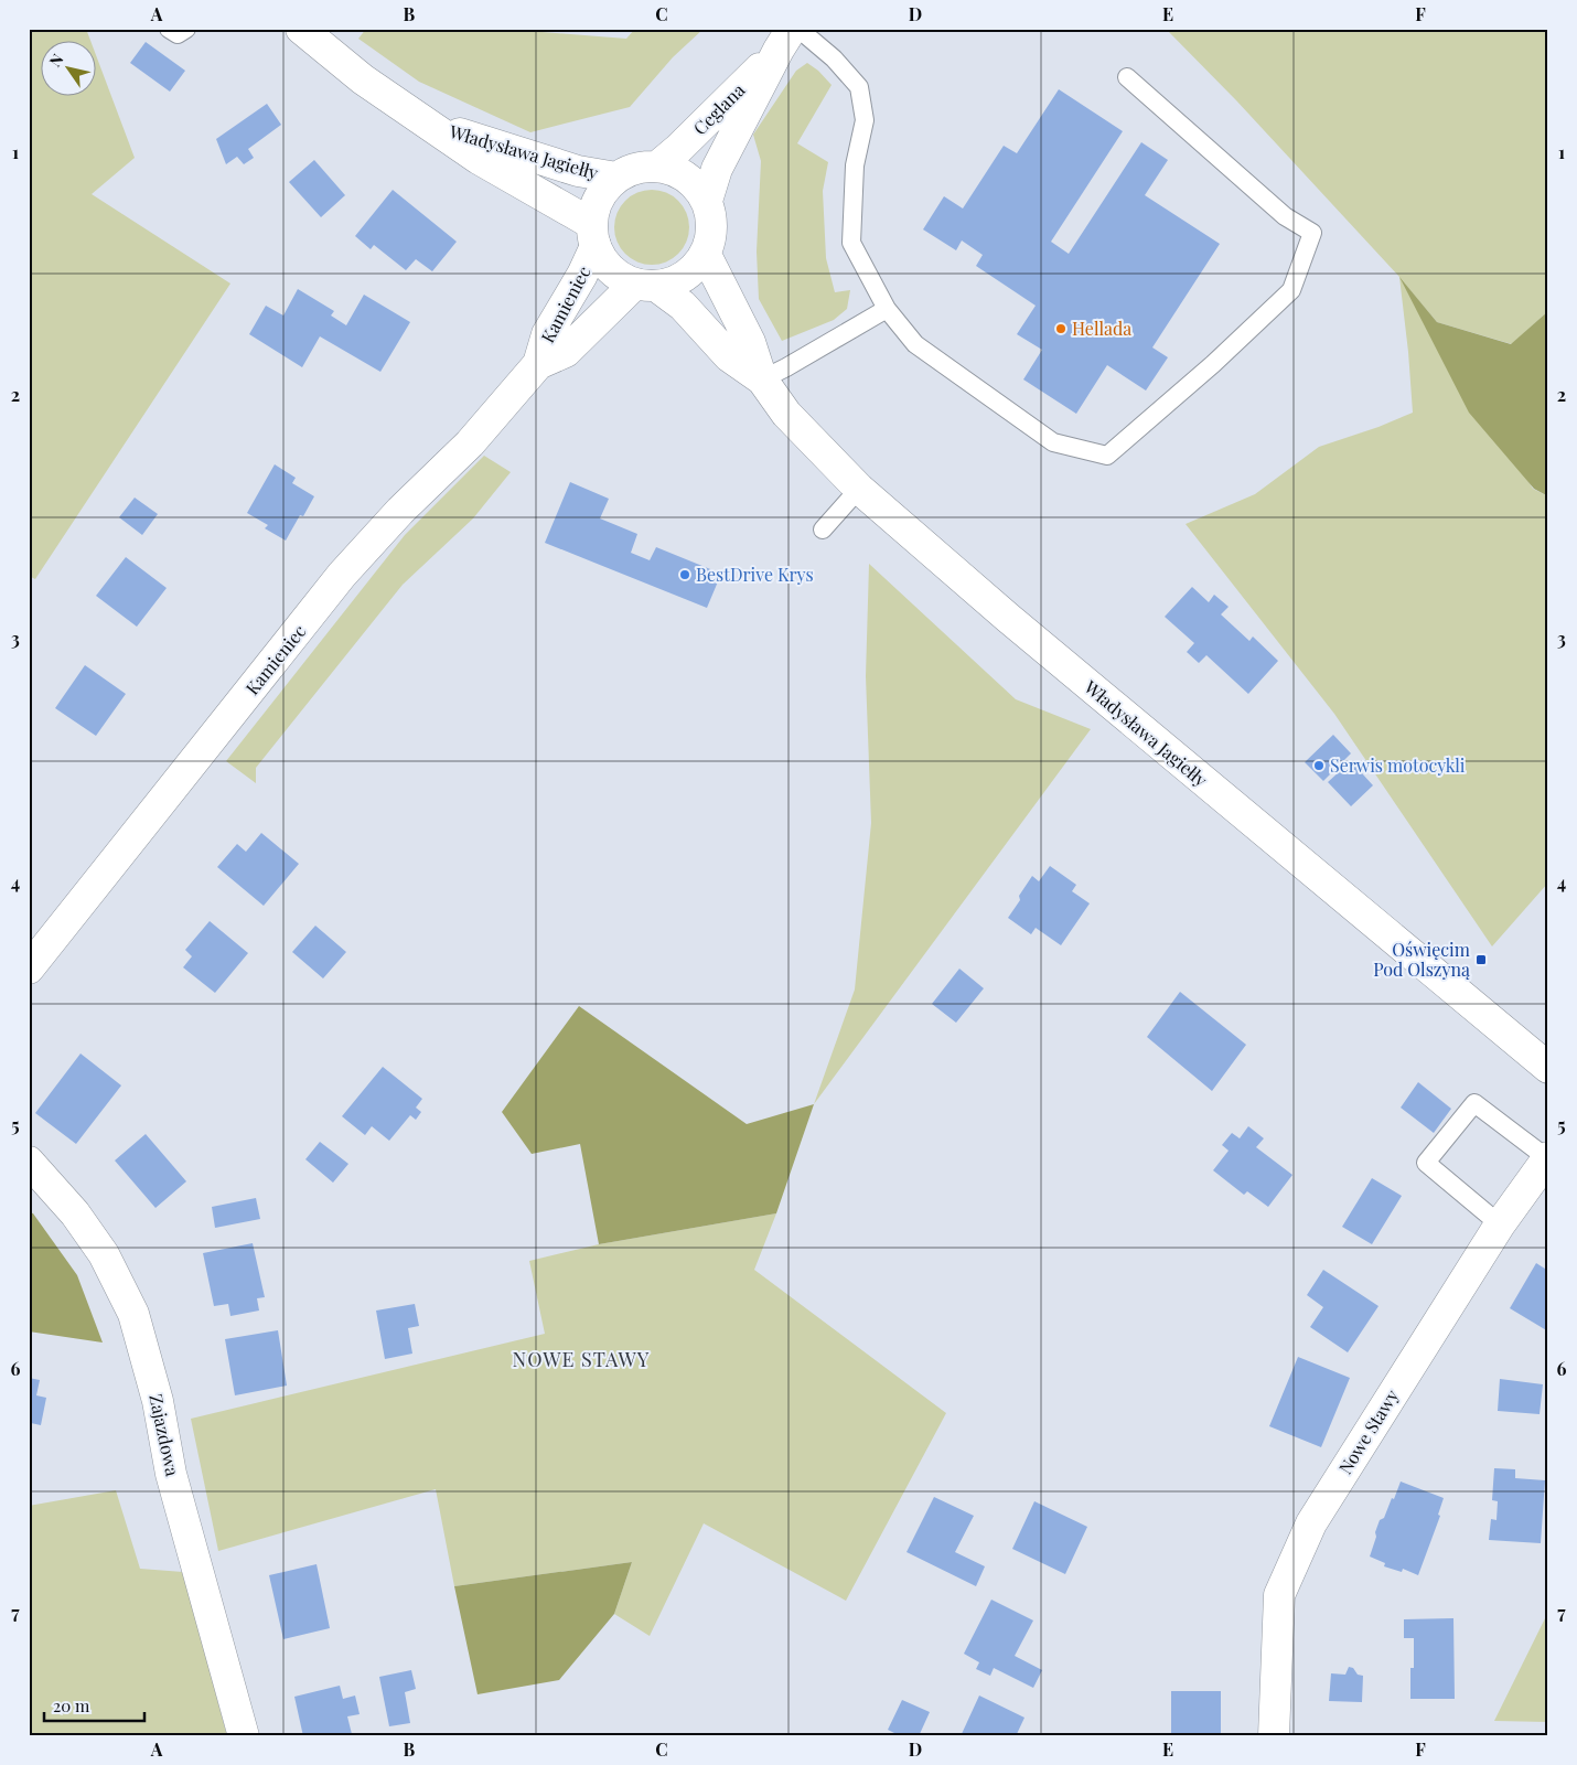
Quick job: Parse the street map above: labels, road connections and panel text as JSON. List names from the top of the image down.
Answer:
{
  "streets": {
    "street": [
      "Ceglana",
      "Władysława Jagiełły",
      "Kamieniec",
      "Nowe Stawy",
      "Zajazdowa"
    ]
  },
  "crossings": [
    ["Ceglana", "Władysława Jagiełły"],
    ["Ceglana", "Kamieniec"],
    ["Władysława Jagiełły", "Kamieniec"]
  ],
  "districts": ["NOWE STAWY"],
  "places": {
    "other": ["Hellada", "BestDrive Krys", "Serwis motocykli"],
    "transit": ["Oświęcim Pod Olszyną"]
  },
  "scale_bar": "20 m",
  "north": "top left",
  "grid": {
    "columns": [
      "A",
      "B",
      "C",
      "D",
      "E",
      "F"
    ],
    "rows": [
      "1",
      "2",
      "3",
      "4",
      "5",
      "6",
      "7"
    ]
  }
}
